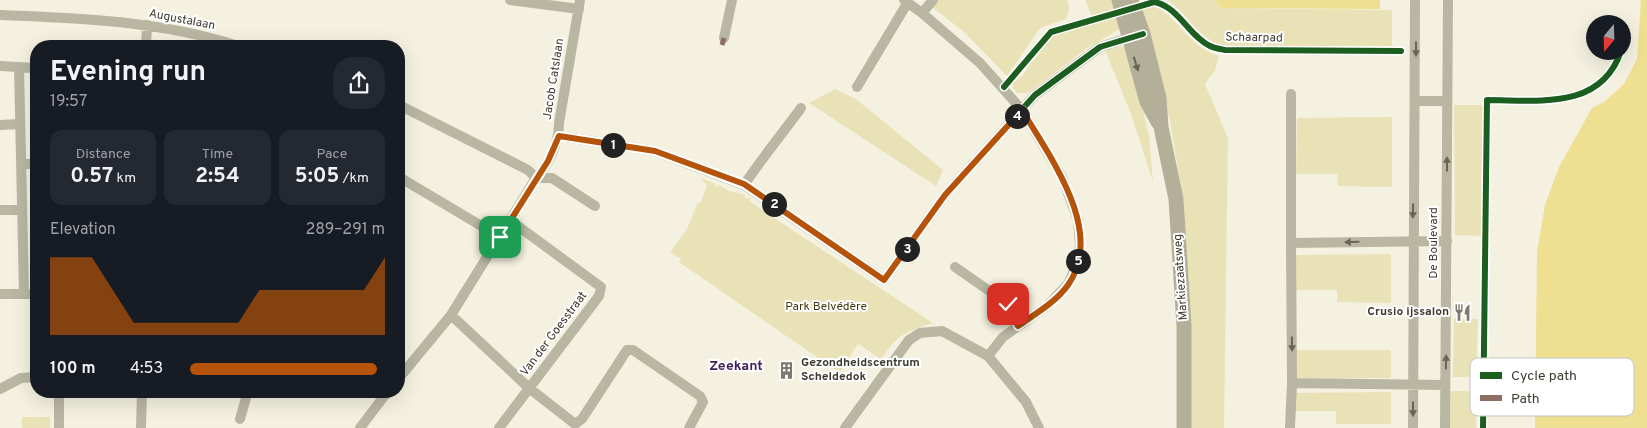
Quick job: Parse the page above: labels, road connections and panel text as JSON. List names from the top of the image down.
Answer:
{
  "streets": {
    "main road": ["Markiezaatsweg"],
    "street": [
      "Augustalaan",
      "Jacob Catslaan",
      "De Boulevard",
      "Van der Goesstraat"
    ],
    "cycle path": ["Schaarpad"]
  },
  "crossings": [
    ["Jacob Catslaan", "Van der Goesstraat"]
  ],
  "districts": ["Zeekant"],
  "parks": ["Park Belvédère"],
  "places": {
    "restaurant": ["Crusio ijssalon"],
    "building": ["Gezondheidscentrum Scheldedok"]
  },
  "legend": ["Cycle path", "Path"],
  "north": "bottom",
  "page": {
    "heading": ["Evening run", "19:57"],
    "pins": [
      "4",
      "1",
      "2",
      "3",
      "5"
    ],
    "stats": [
      ["Distance", "0.57 km"],
      ["Time", "2:54"],
      ["Pace", "5:05 /km"]
    ],
    "chart": ["Elevation", "289–291 m"],
    "list": [
      {
        "name": "100 m",
        "note": "4:53"
      }
    ]
  }
}
